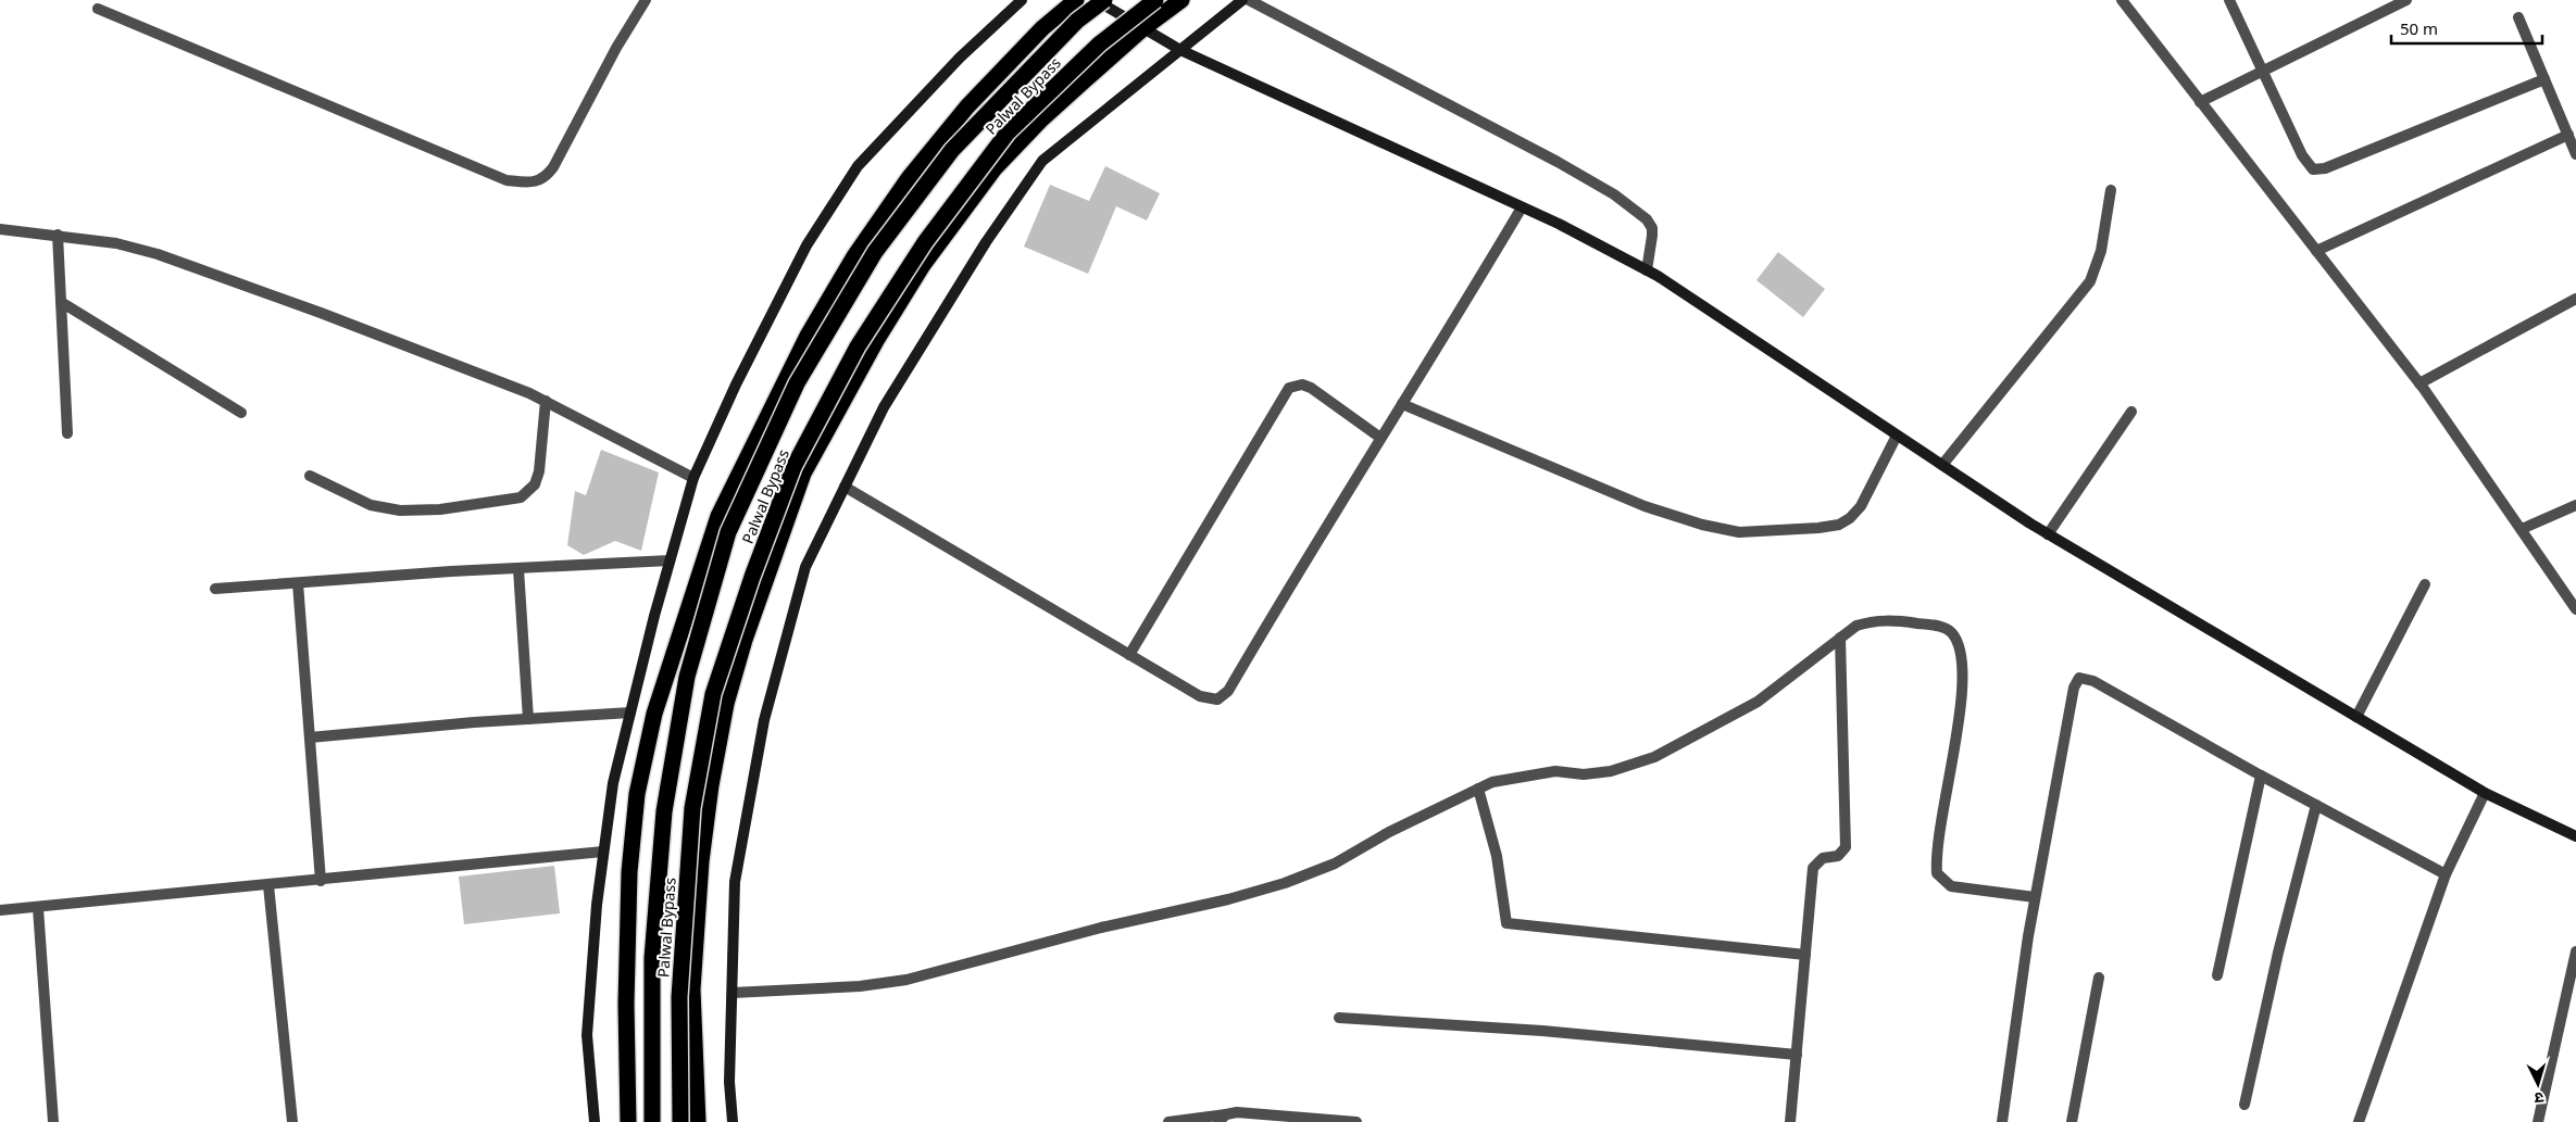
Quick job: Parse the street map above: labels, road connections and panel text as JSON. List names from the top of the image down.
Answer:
{
  "streets": {
    "highway": ["Palwal Bypass"]
  },
  "scale_bar": "50 m",
  "north": "bottom"
}
